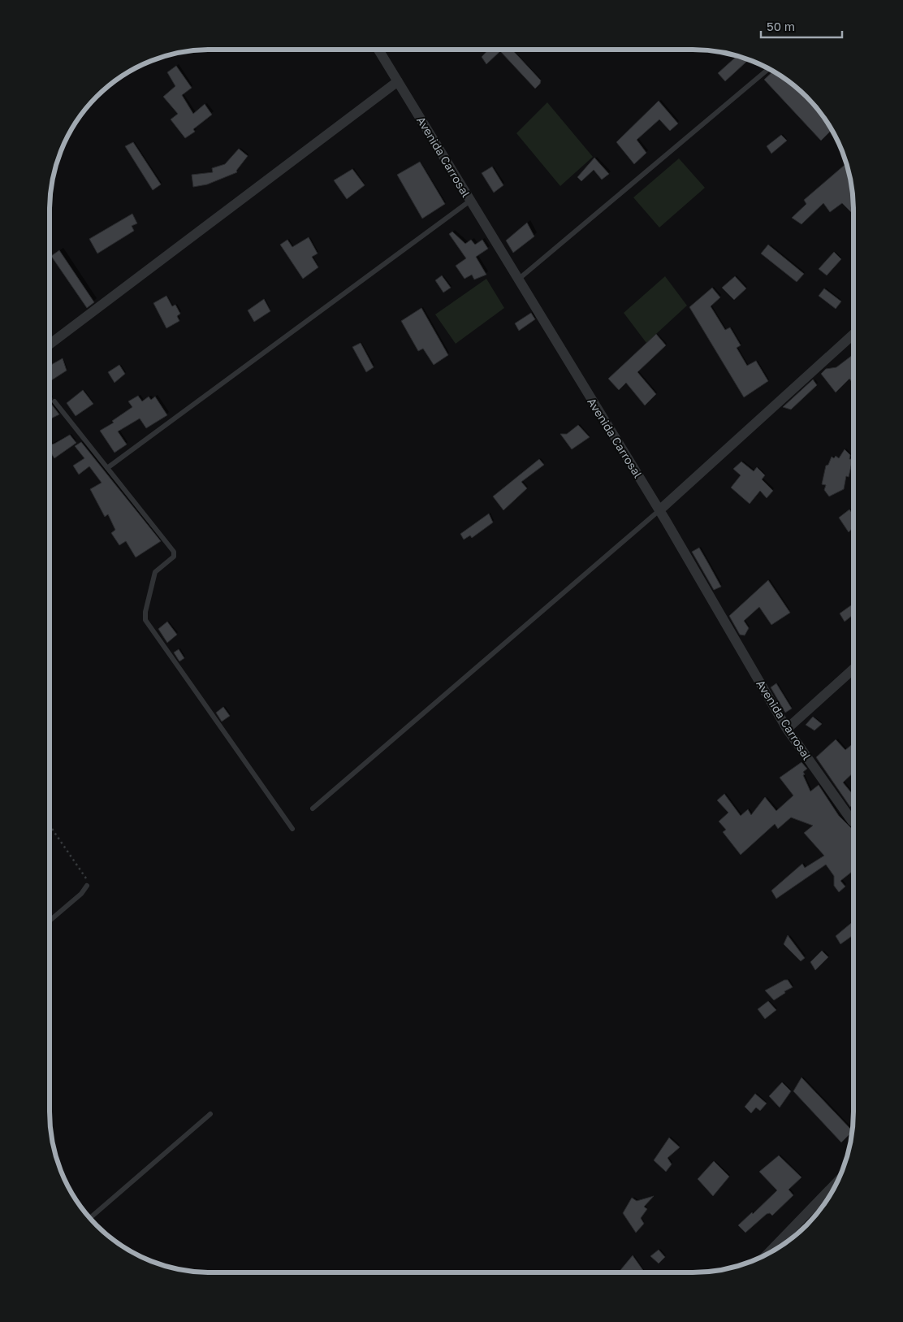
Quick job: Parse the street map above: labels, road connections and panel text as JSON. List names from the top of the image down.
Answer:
{
  "streets": {
    "street": ["Avenida Carrosal"]
  },
  "scale_bar": "50 m"
}
